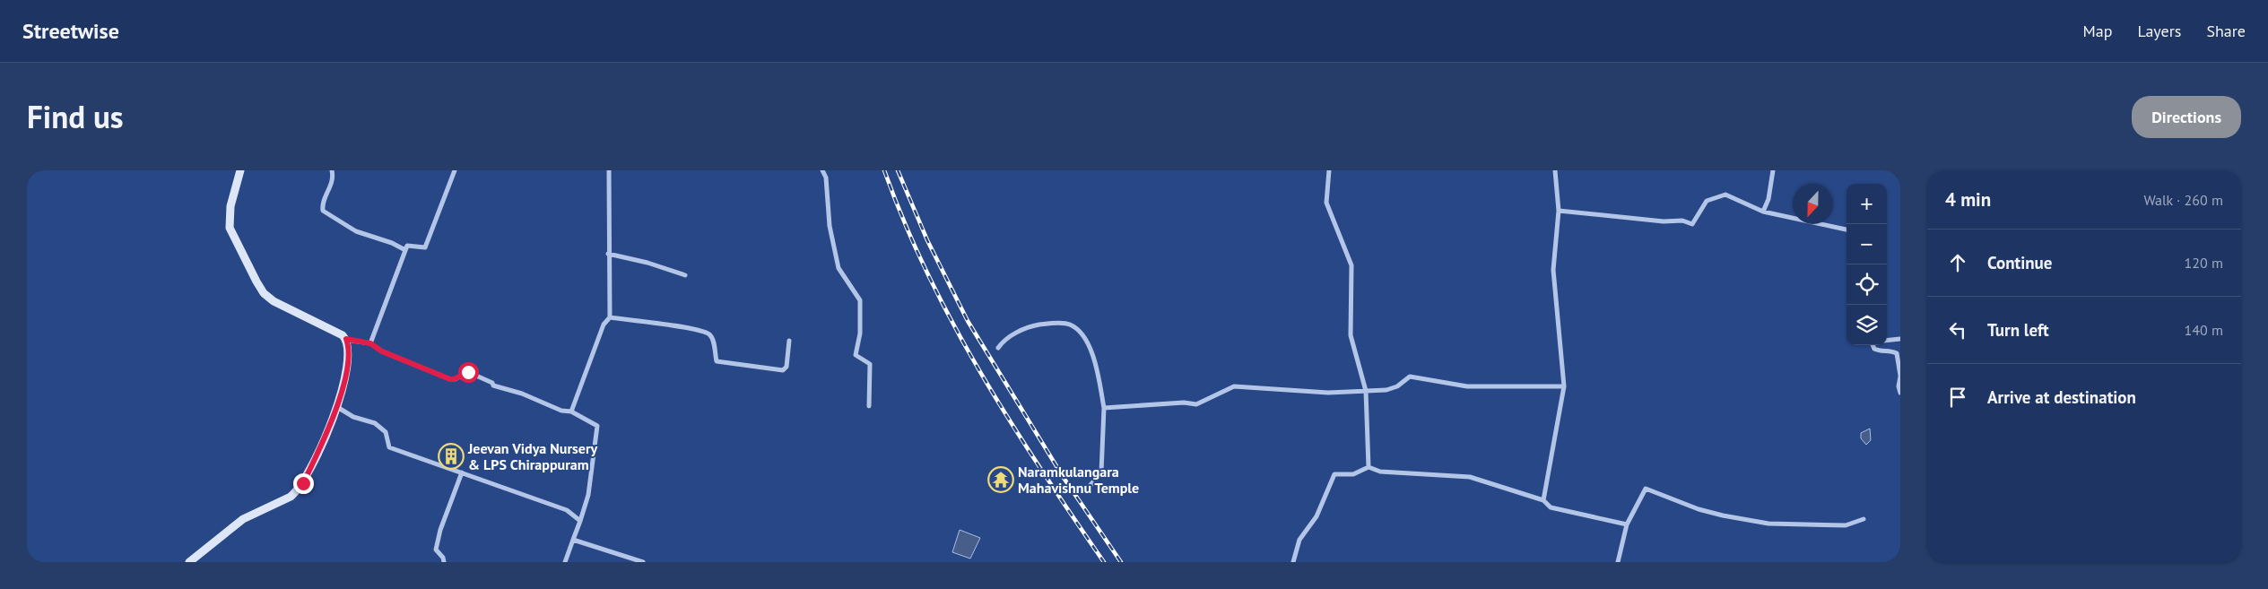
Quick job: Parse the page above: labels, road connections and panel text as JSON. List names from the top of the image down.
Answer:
{
  "places": {
    "building": ["Jeevan Vidya Nursery & LPS Chirappuram"],
    "temple": ["Naramkulangara Mahavishnu Temple"]
  },
  "north": "bottom",
  "page": {
    "header": "Streetwise",
    "nav": ["Map", "Layers", "Share"],
    "title": "Find us",
    "buttons": "Directions",
    "heading": ["4 min", "Walk · 260 m"],
    "map_buttons": ["+", "−"],
    "list": [
      ["Continue", "120 m"],
      ["Turn left", "140 m"],
      "Arrive at destination"
    ]
  }
}
